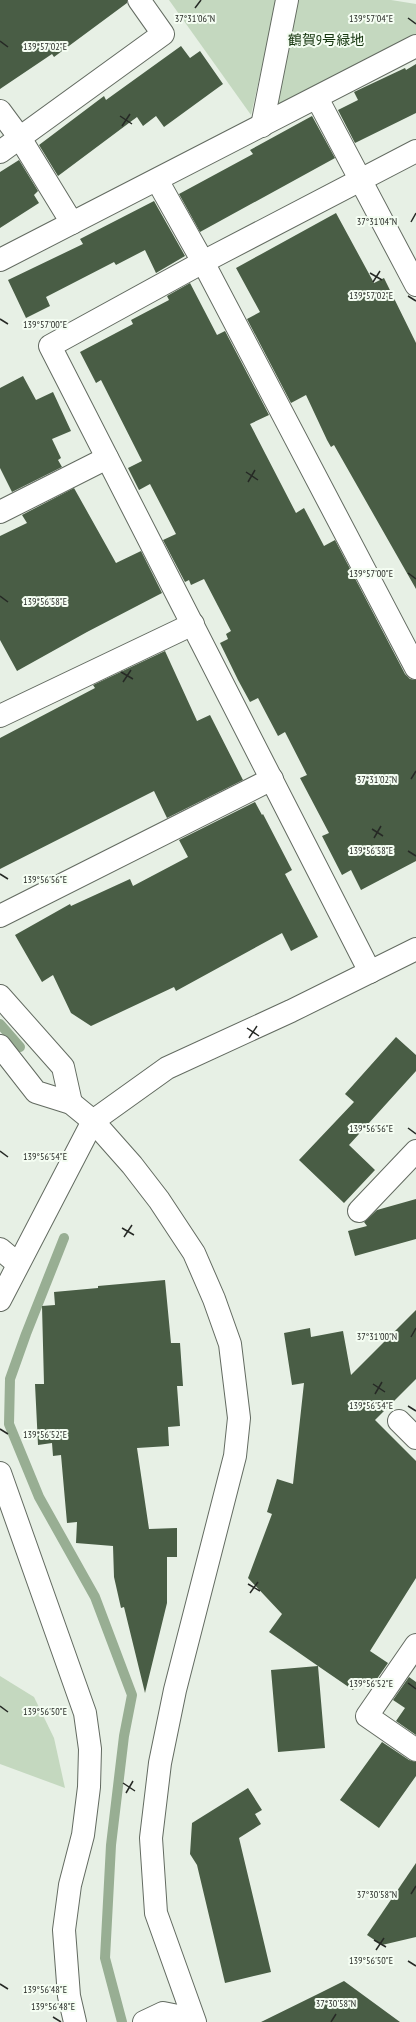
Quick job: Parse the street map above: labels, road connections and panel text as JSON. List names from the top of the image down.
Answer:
{
  "parks": ["鶴賀9号緑地"],
  "coordinates": [
    "139°57'04\"E",
    "37°31'06\"N",
    "139°57'02\"E",
    "37°31'04\"N",
    "139°57'00\"E",
    "139°56'58\"E",
    "37°31'02\"N",
    "139°56'56\"E",
    "139°56'54\"E",
    "37°31'00\"N",
    "139°56'52\"E",
    "139°56'50\"E",
    "37°30'58\"N",
    "139°56'48\"E"
  ]
}
